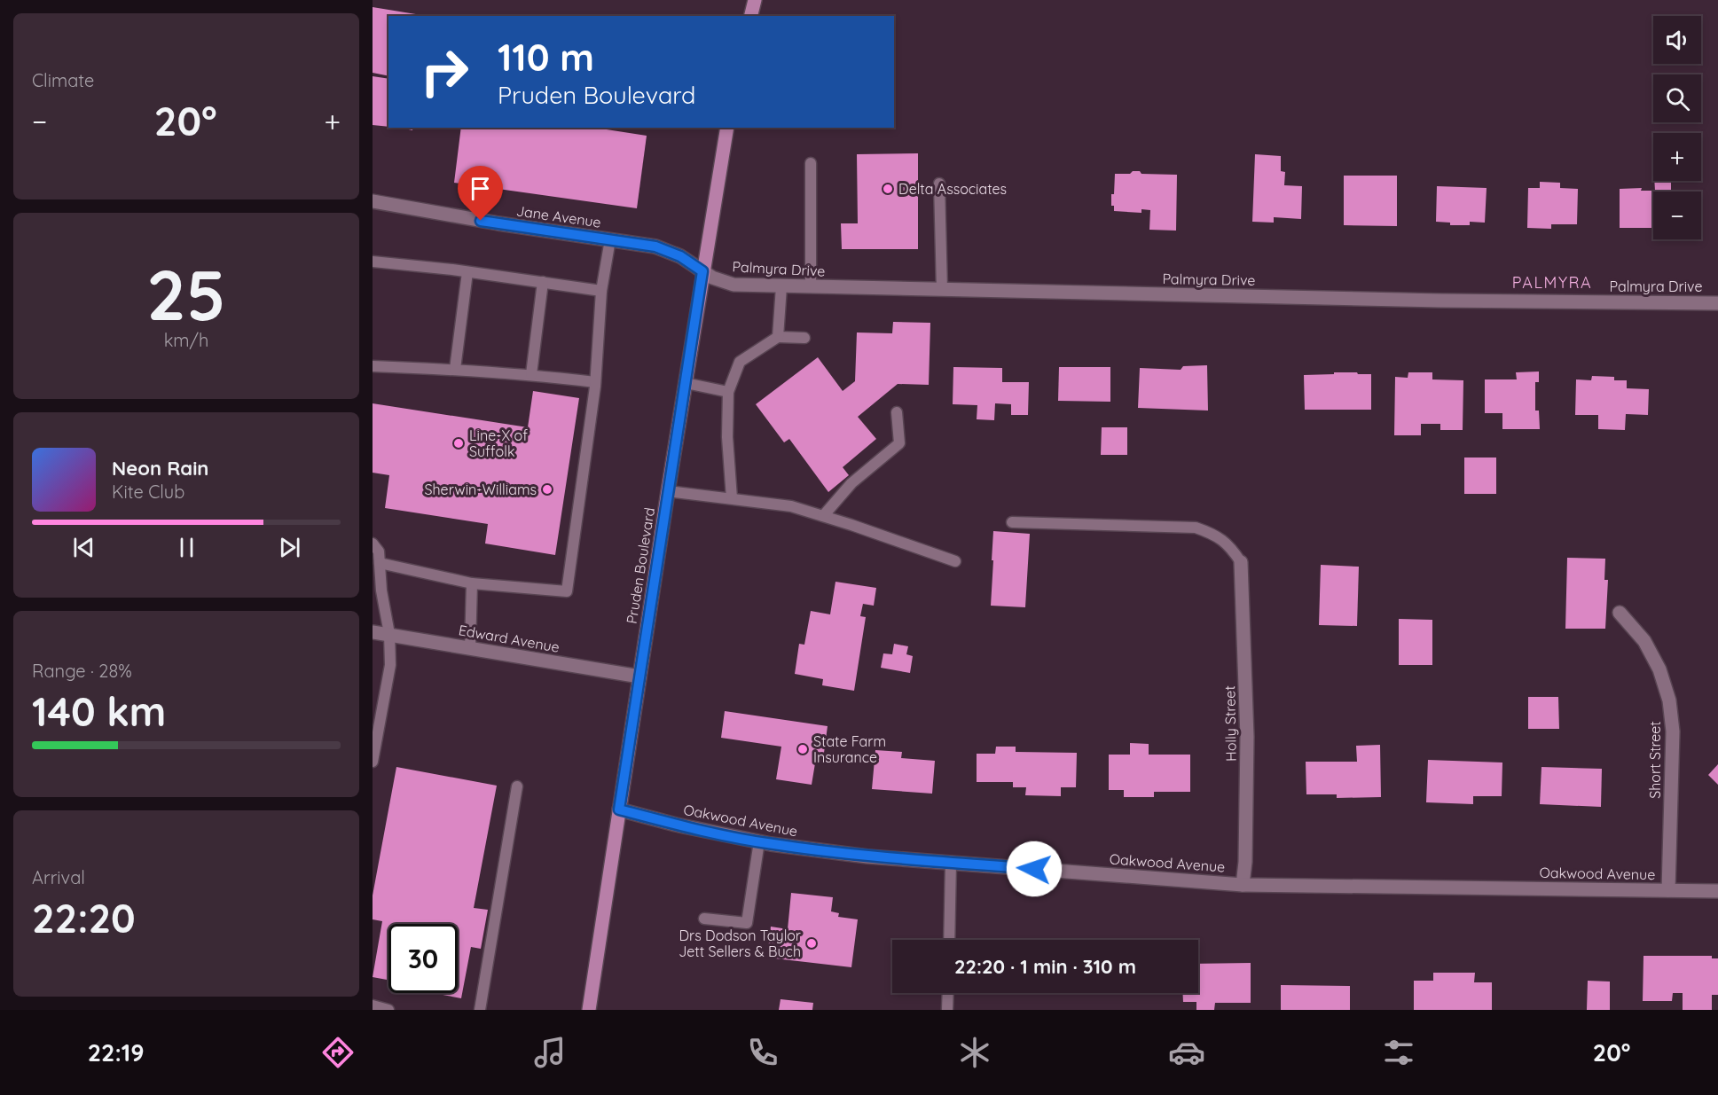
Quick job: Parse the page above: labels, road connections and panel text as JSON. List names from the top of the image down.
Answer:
{
  "streets": {
    "main road": ["Pruden Boulevard"],
    "street": [
      "Jane Avenue",
      "Palmyra Drive",
      "Edward Avenue",
      "Holly Street",
      "Short Street",
      "Oakwood Avenue"
    ]
  },
  "crossings": [
    ["Jane Avenue", "Palmyra Drive"],
    ["Jane Avenue", "Pruden Boulevard"],
    ["Palmyra Drive", "Pruden Boulevard"],
    ["Pruden Boulevard", "Edward Avenue"],
    ["Pruden Boulevard", "Oakwood Avenue"],
    ["Holly Street", "Oakwood Avenue"],
    ["Short Street", "Oakwood Avenue"]
  ],
  "districts": ["PALMYRA"],
  "places": [
    "Delta Associates",
    "Line-X of Suffolk",
    "Sherwin-Williams",
    "State Farm Insurance",
    "Drs Dodson Taylor Jett Sellers & Buch"
  ],
  "page": {
    "tile": [
      "Climate",
      ["25", "km/h"],
      ["Range · 28%", "140 km"],
      ["Arrival", "22:20"]
    ],
    "map_buttons": ["+", "−"],
    "turn": ["110 m", "Pruden Boulevard"],
    "heat": ["−", "20°", "+"],
    "song": ["Neon Rain", "Kite Club"],
    "limit": "30",
    "trip": "22:20 · 1 min · 310 m",
    "tabs": ["22:19", "20°"]
  }
}
